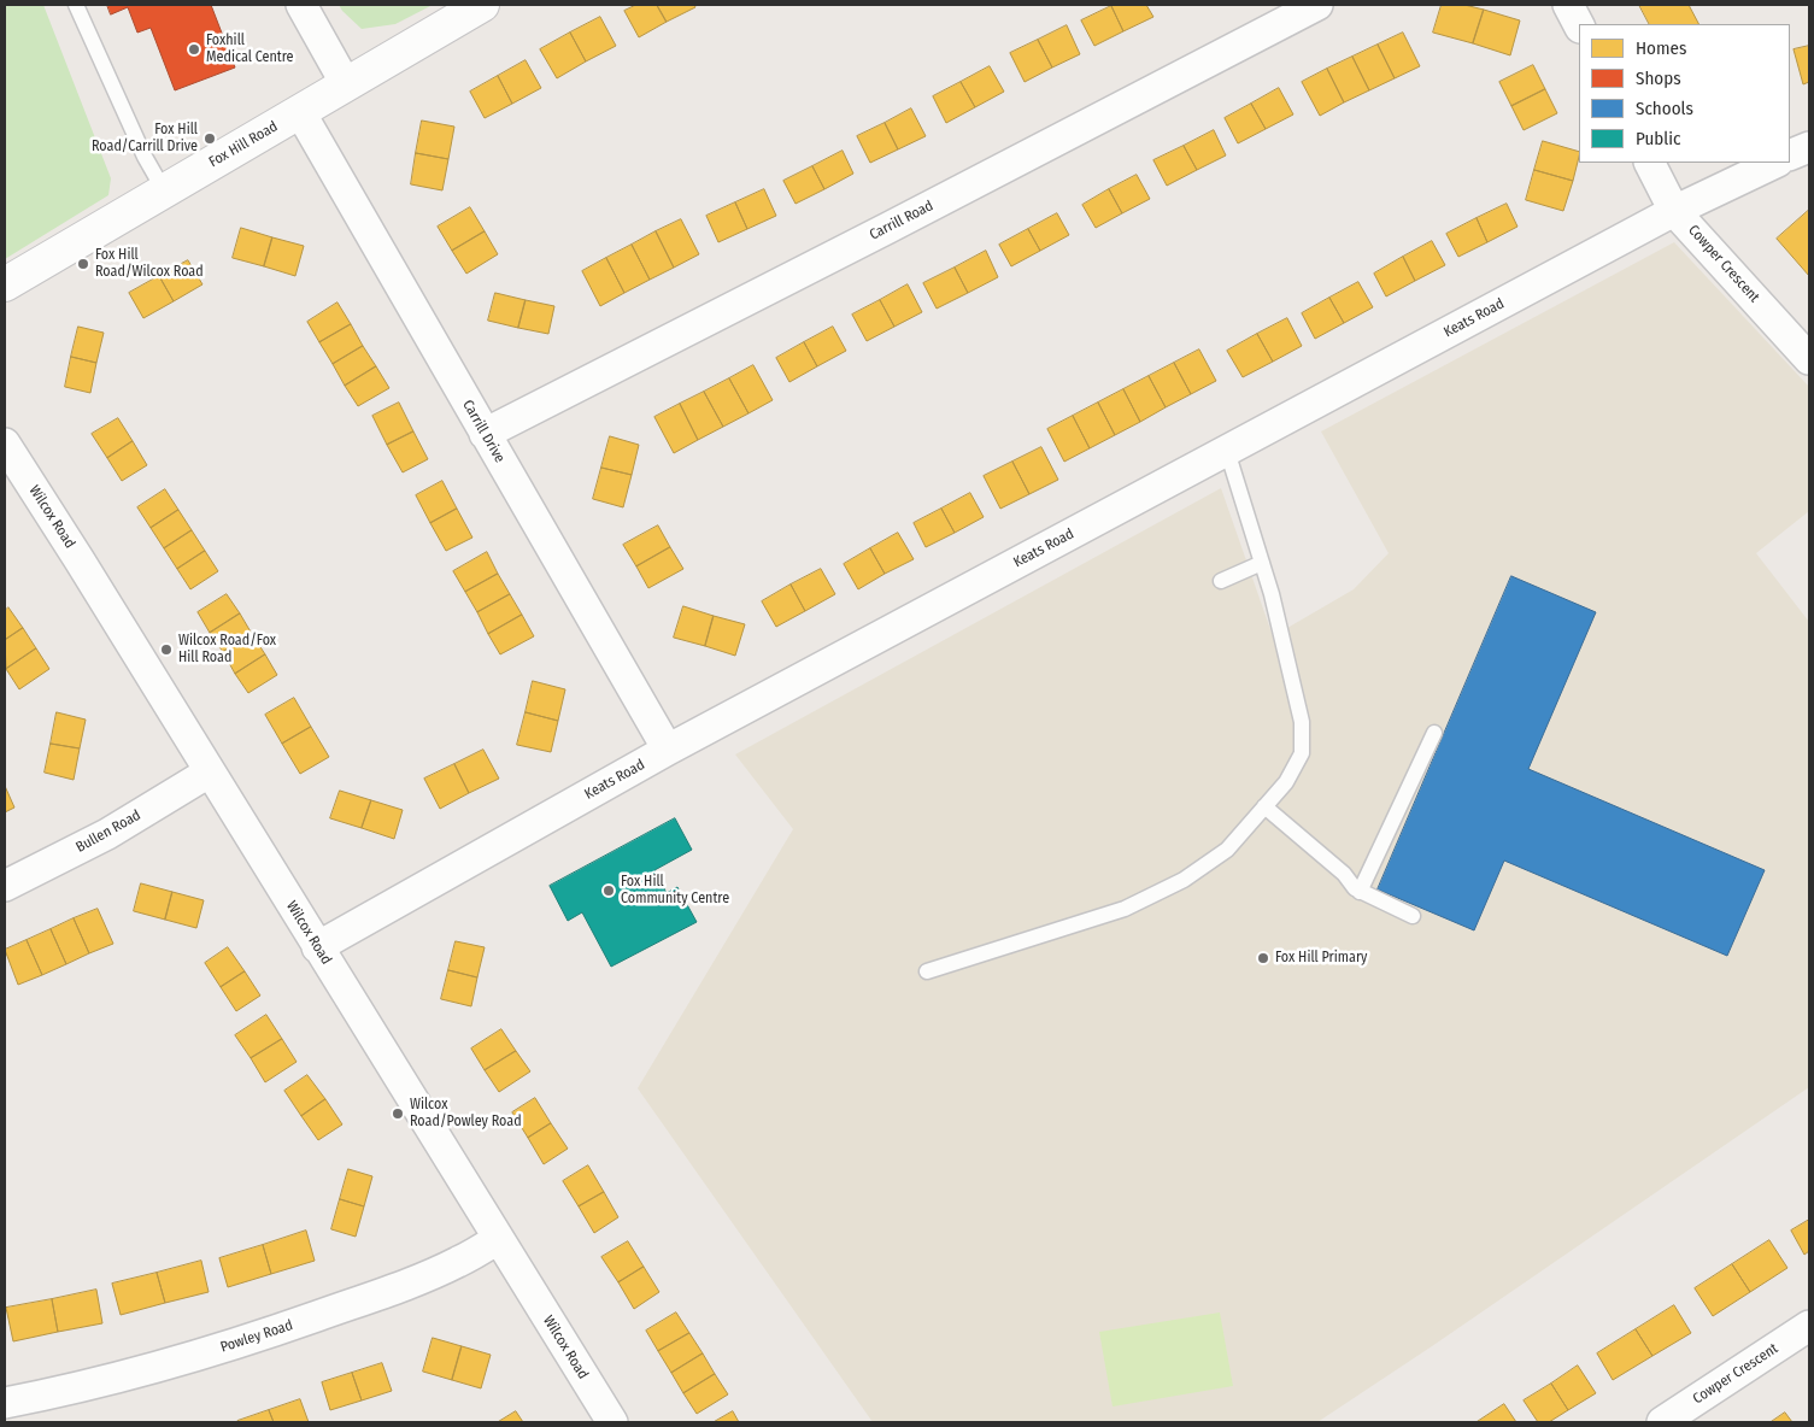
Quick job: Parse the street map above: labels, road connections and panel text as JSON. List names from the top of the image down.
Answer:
{
  "streets": {
    "street": [
      "Fox Hill Road",
      "Carrill Road",
      "Cowper Crescent",
      "Keats Road",
      "Carrill Drive",
      "Wilcox Road",
      "Bullen Road",
      "Powley Road"
    ]
  },
  "crossings": [
    ["Fox Hill Road", "Carrill Drive"],
    ["Carrill Road", "Carrill Drive"],
    ["Cowper Crescent", "Keats Road"],
    ["Keats Road", "Carrill Drive"],
    ["Keats Road", "Wilcox Road"],
    ["Wilcox Road", "Bullen Road"],
    ["Wilcox Road", "Powley Road"]
  ],
  "places": [
    "Foxhill Medical Centre",
    "Fox Hill Road/Carrill Drive",
    "Fox Hill Road/Wilcox Road",
    "Wilcox Road/Fox Hill Road",
    "Fox Hill Community Centre",
    "Fox Hill Primary",
    "Wilcox Road/Powley Road"
  ],
  "legend": [
    "Homes",
    "Shops",
    "Schools",
    "Public"
  ]
}
